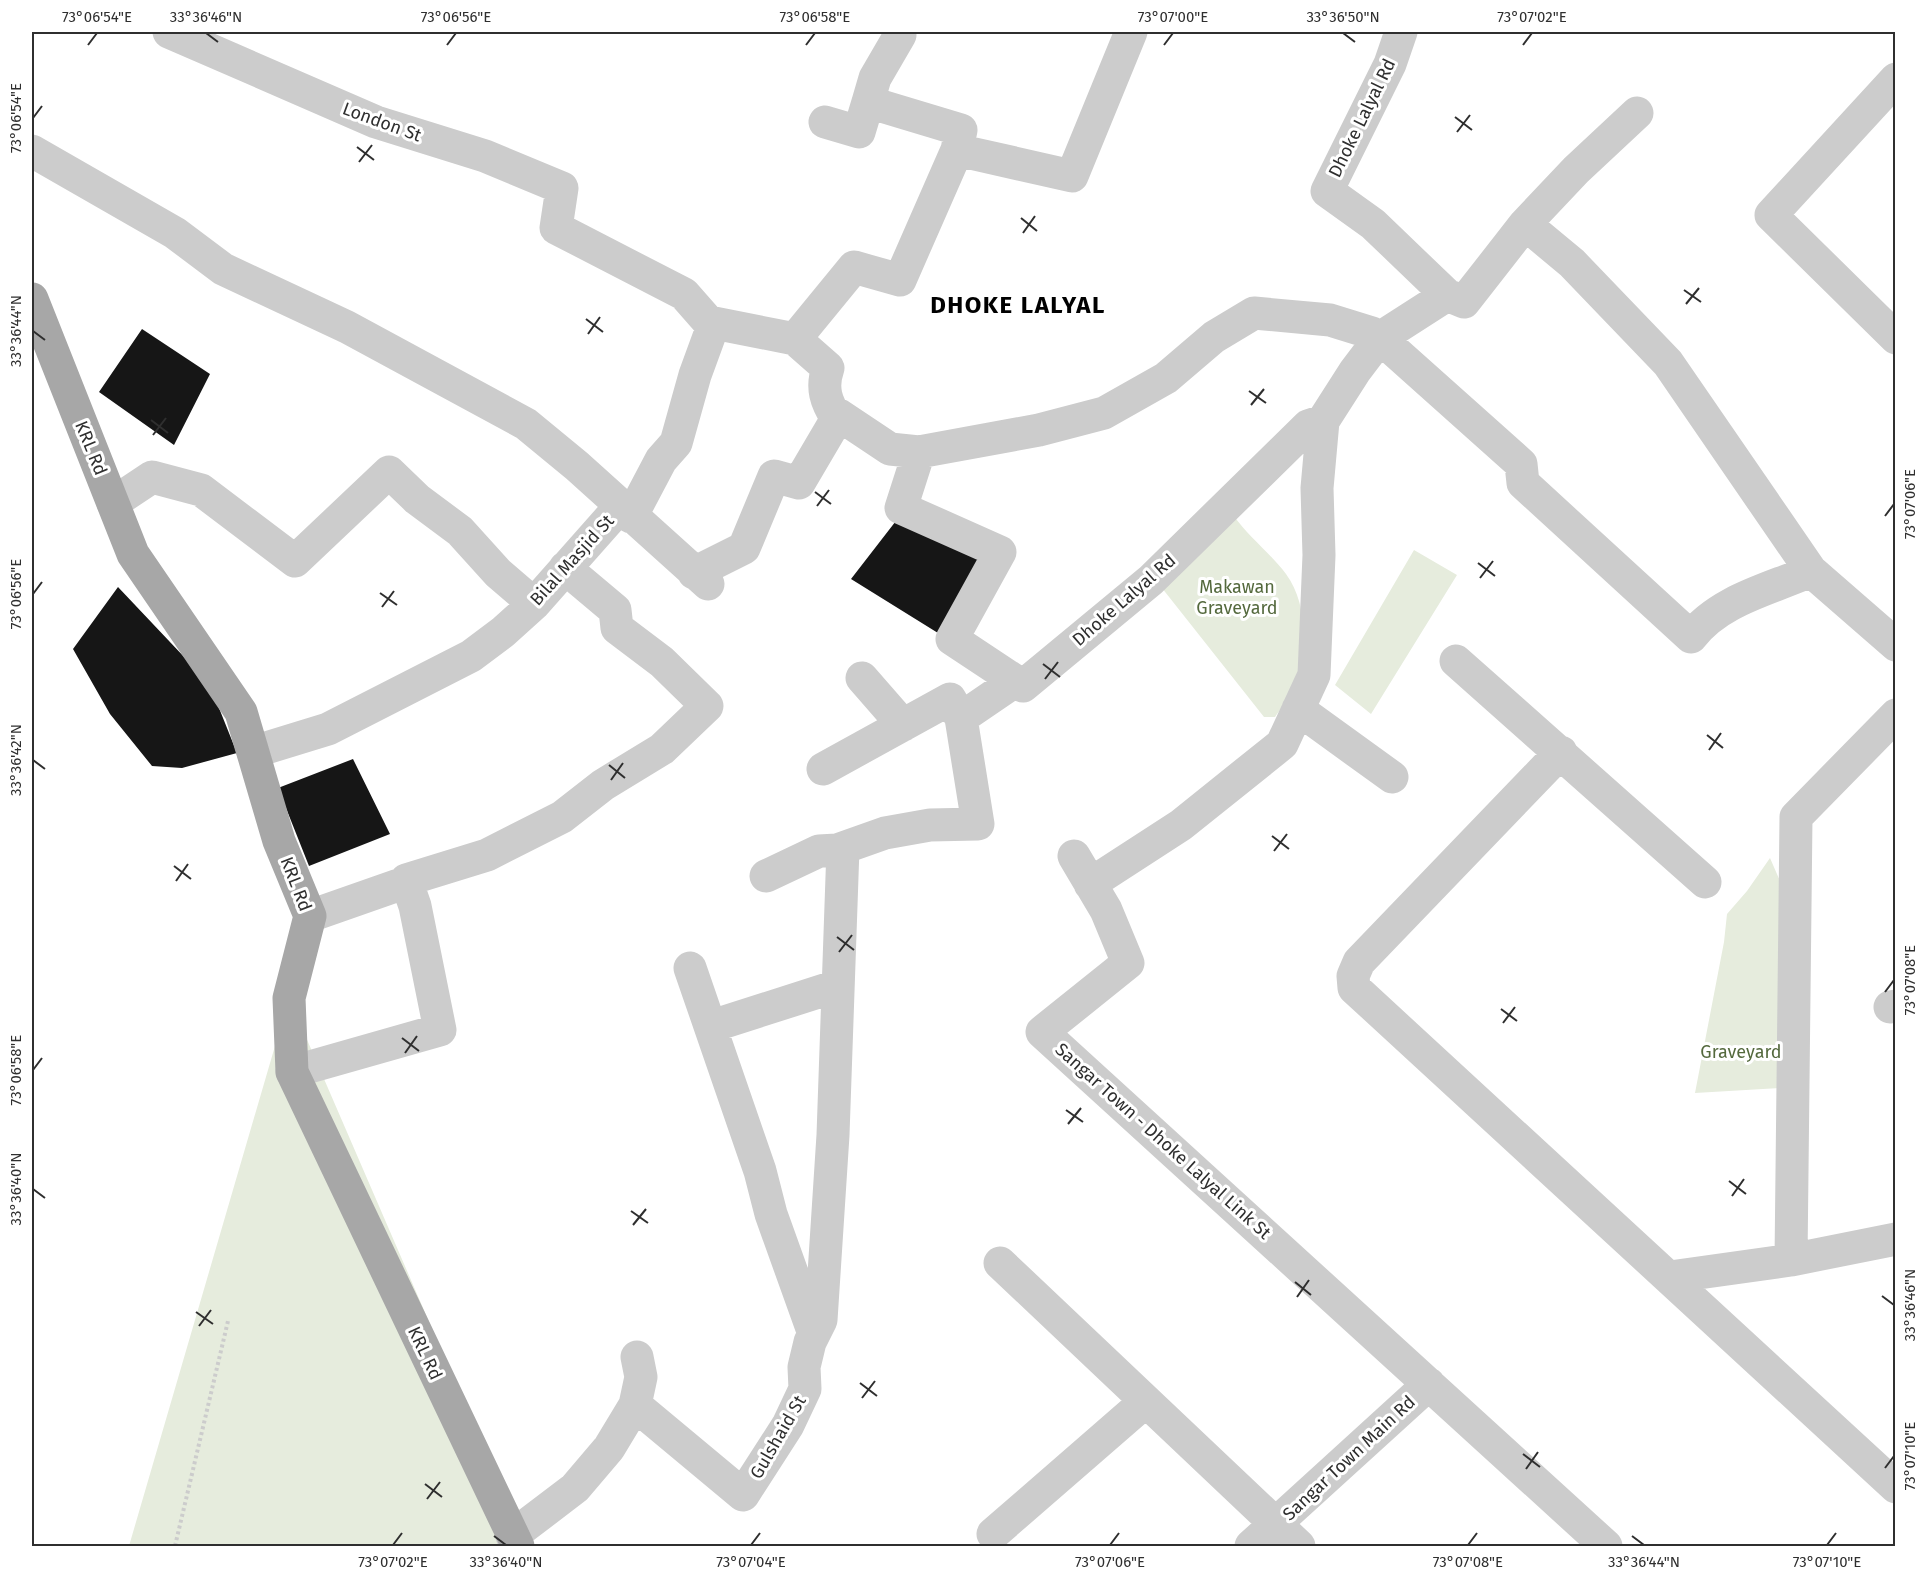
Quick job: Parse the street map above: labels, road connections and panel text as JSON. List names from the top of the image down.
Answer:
{
  "streets": {
    "main road": ["KRL Rd"],
    "street": [
      "Dhoke Lalyal Rd",
      "London St",
      "Bilal Masjid St",
      "Sangar Town - Dhoke Lalyal Link St",
      "Gulshaid St",
      "Sangar Town Main Rd"
    ]
  },
  "crossings": [
    ["Dhoke Lalyal Rd", "Sangar Town - Dhoke Lalyal Link St"],
    ["London St", "Bilal Masjid St"],
    ["KRL Rd", "Bilal Masjid St"],
    ["Sangar Town - Dhoke Lalyal Link St", "Sangar Town Main Rd"]
  ],
  "districts": ["DHOKE LALYAL"],
  "parks": ["Makawan Graveyard", "Graveyard"],
  "coordinates": [
    "73°06'54\"E",
    "33°36'46\"N",
    "73°06'56\"E",
    "73°06'58\"E",
    "73°07'00\"E",
    "33°36'50\"N",
    "73°07'02\"E",
    "33°36'44\"N",
    "73°07'06\"E",
    "33°36'42\"N",
    "73°07'08\"E",
    "33°36'40\"N",
    "73°07'10\"E",
    "73°07'04\"E"
  ]
}
